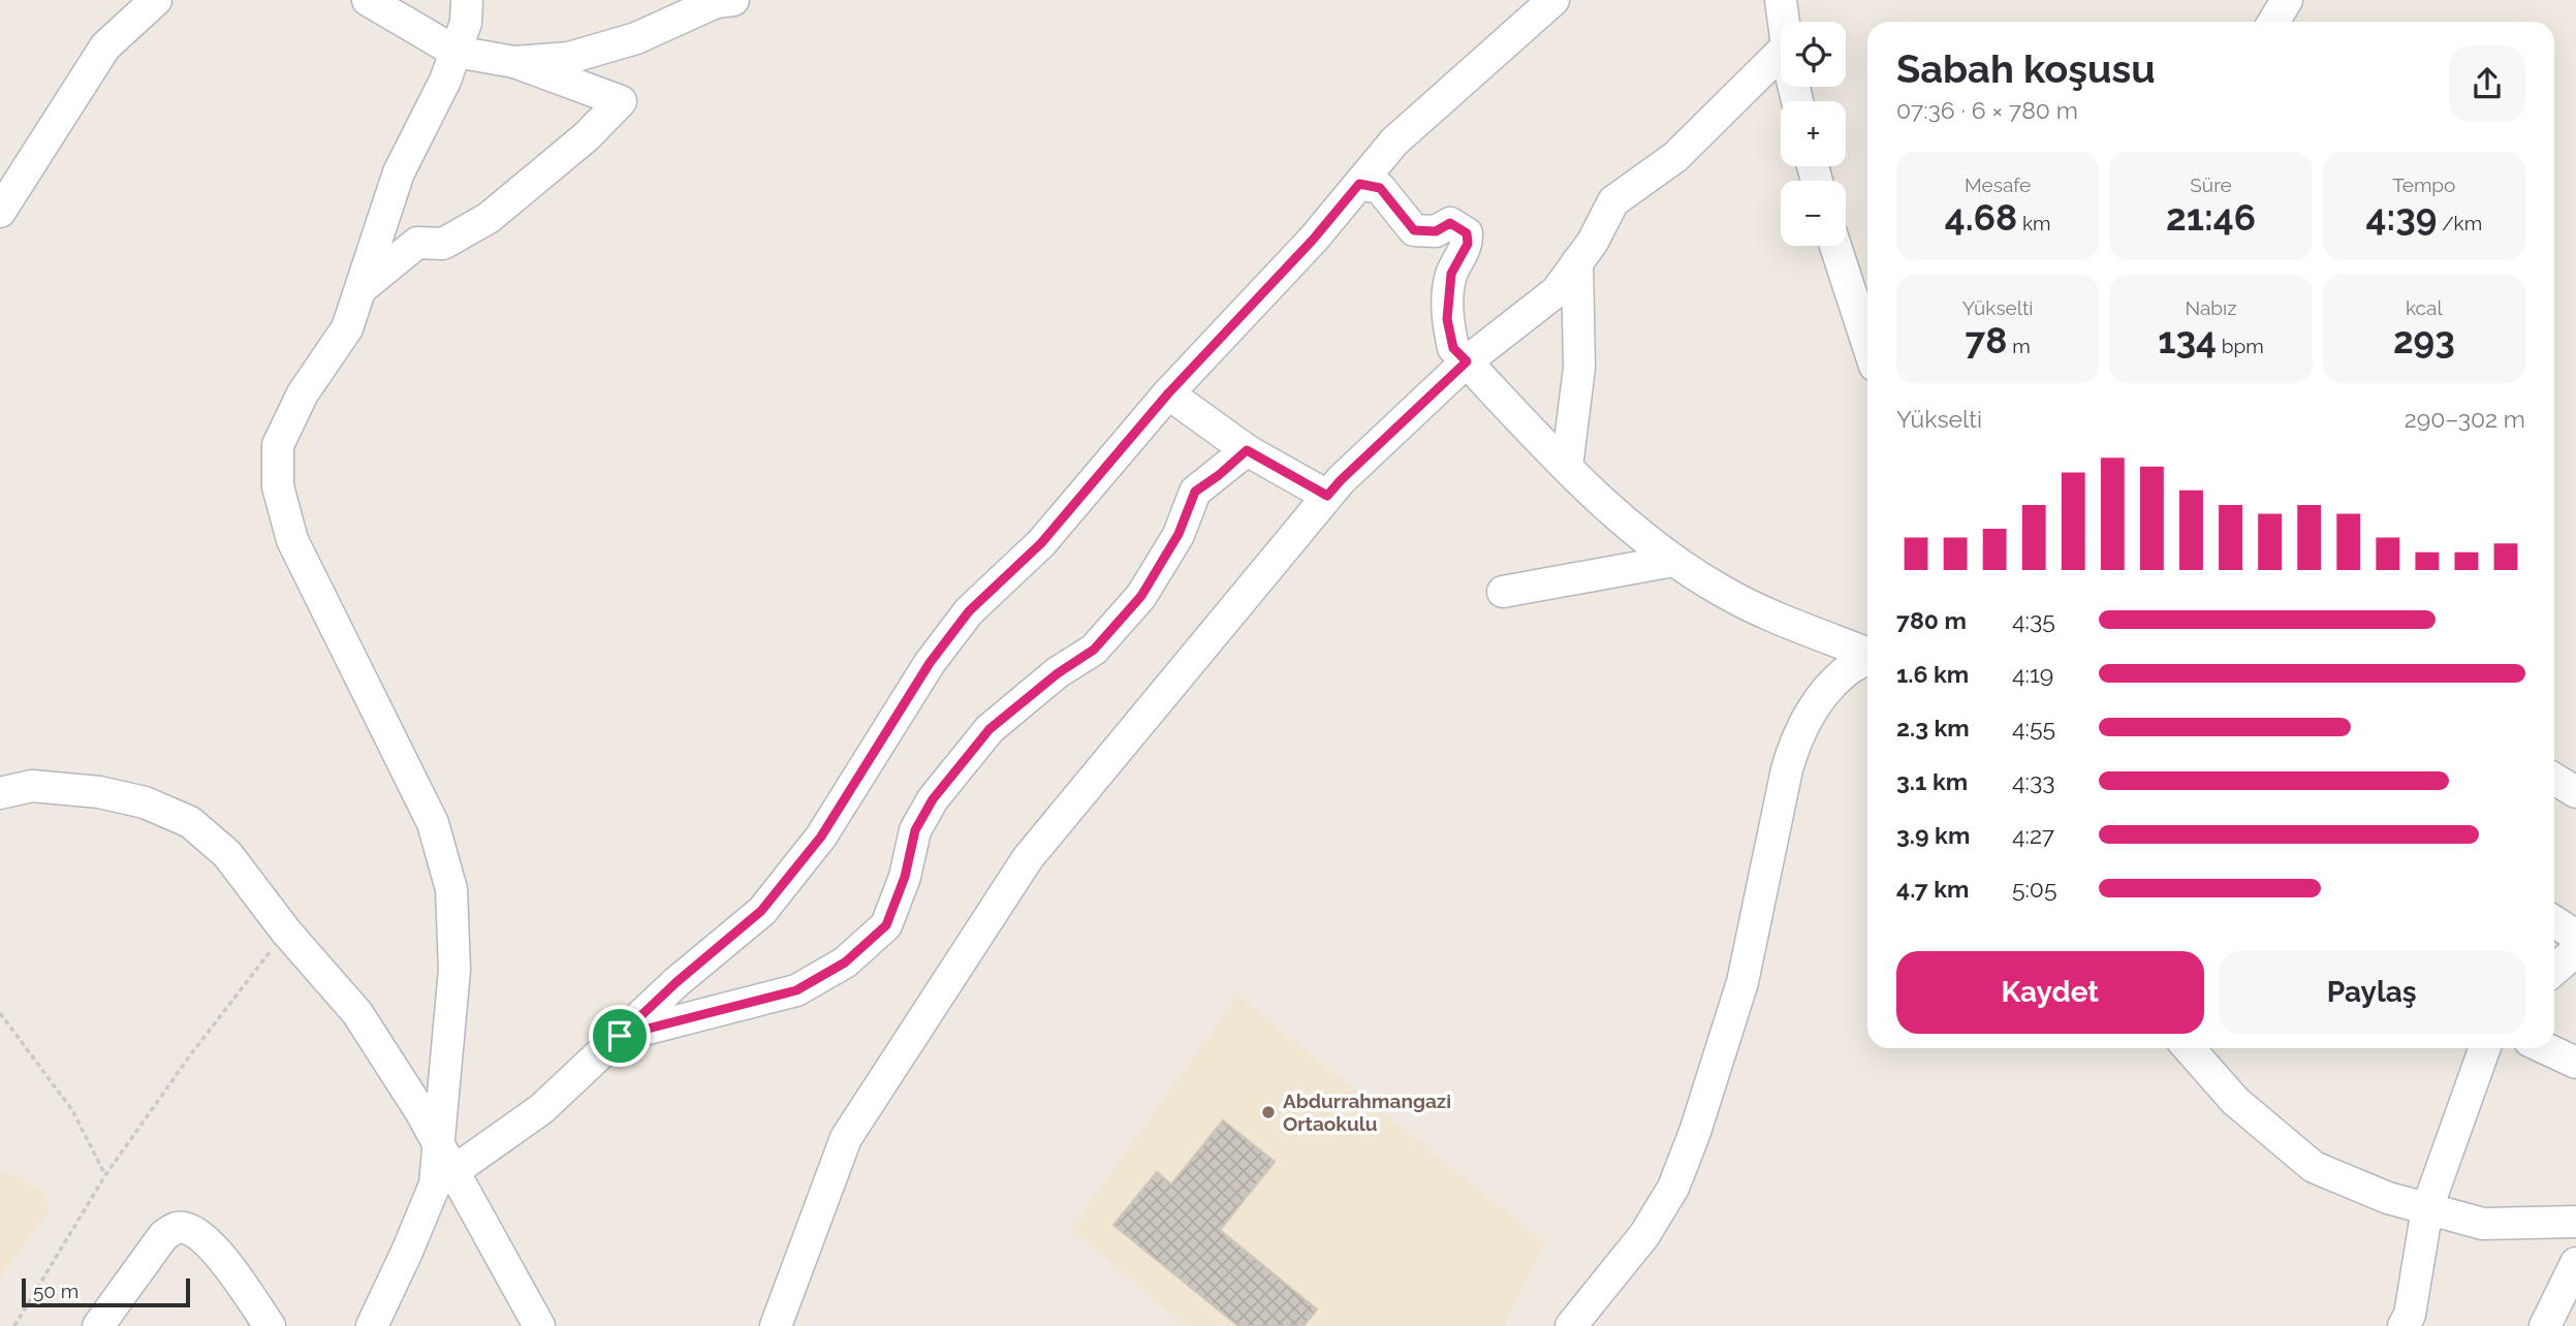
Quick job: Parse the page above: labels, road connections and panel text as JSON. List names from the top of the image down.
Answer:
{
  "places": ["Abdurrahmangazi Ortaokulu"],
  "scale_bar": "50 m",
  "page": {
    "map_buttons": ["+", "−"],
    "heading": ["Sabah koşusu", "07:36 · 6 × 780 m"],
    "stats": [
      ["Mesafe", "4.68 km"],
      ["Süre", "21:46"],
      ["Tempo", "4:39 /km"],
      ["Yükselti", "78 m"],
      ["Nabız", "134 bpm"],
      ["kcal", "293"]
    ],
    "chart": ["Yükselti", "290–302 m"],
    "list": [
      {
        "name": "780 m",
        "note": "4:35"
      },
      {
        "name": "1.6 km",
        "note": "4:19"
      },
      {
        "name": "2.3 km",
        "note": "4:55"
      },
      {
        "name": "3.1 km",
        "note": "4:33"
      },
      {
        "name": "3.9 km",
        "note": "4:27"
      },
      {
        "name": "4.7 km",
        "note": "5:05"
      }
    ],
    "buttons": ["Kaydet", "Paylaş"],
    "scale": "50 m"
  }
}
